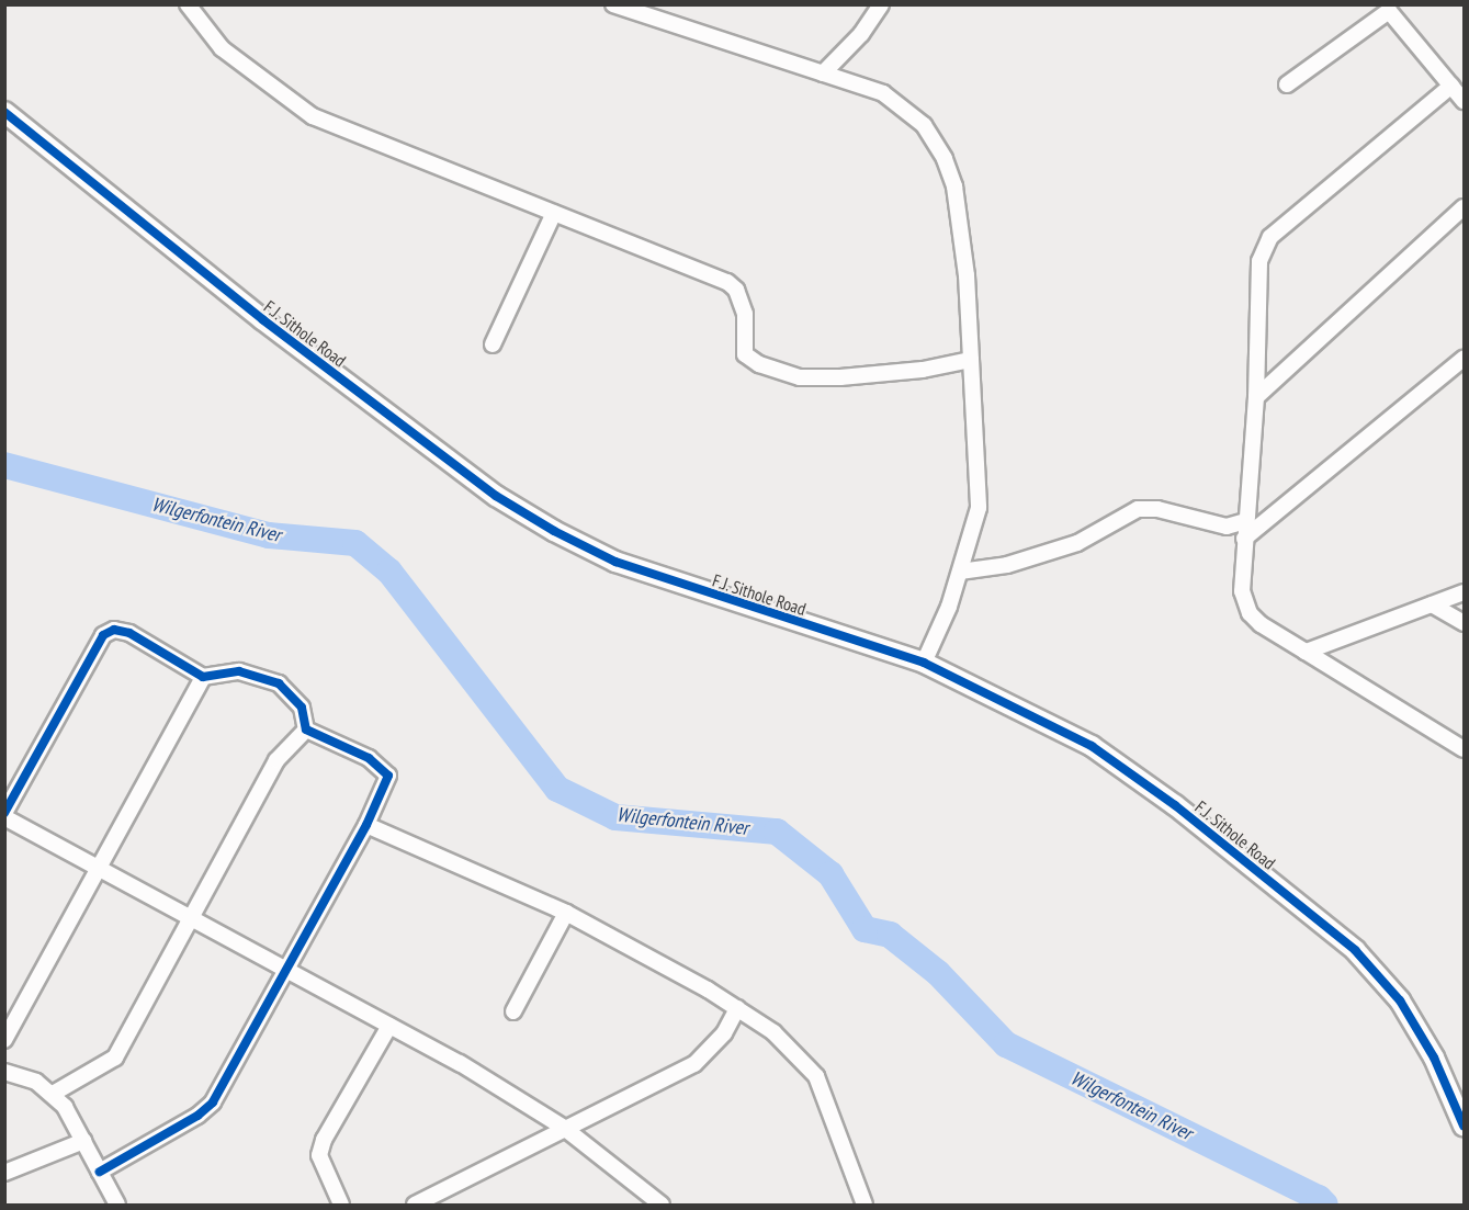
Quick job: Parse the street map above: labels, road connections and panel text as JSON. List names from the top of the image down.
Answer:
{
  "streets": {
    "street": ["F.J. Sithole Road"]
  },
  "water": ["Wilgerfontein River"]
}
